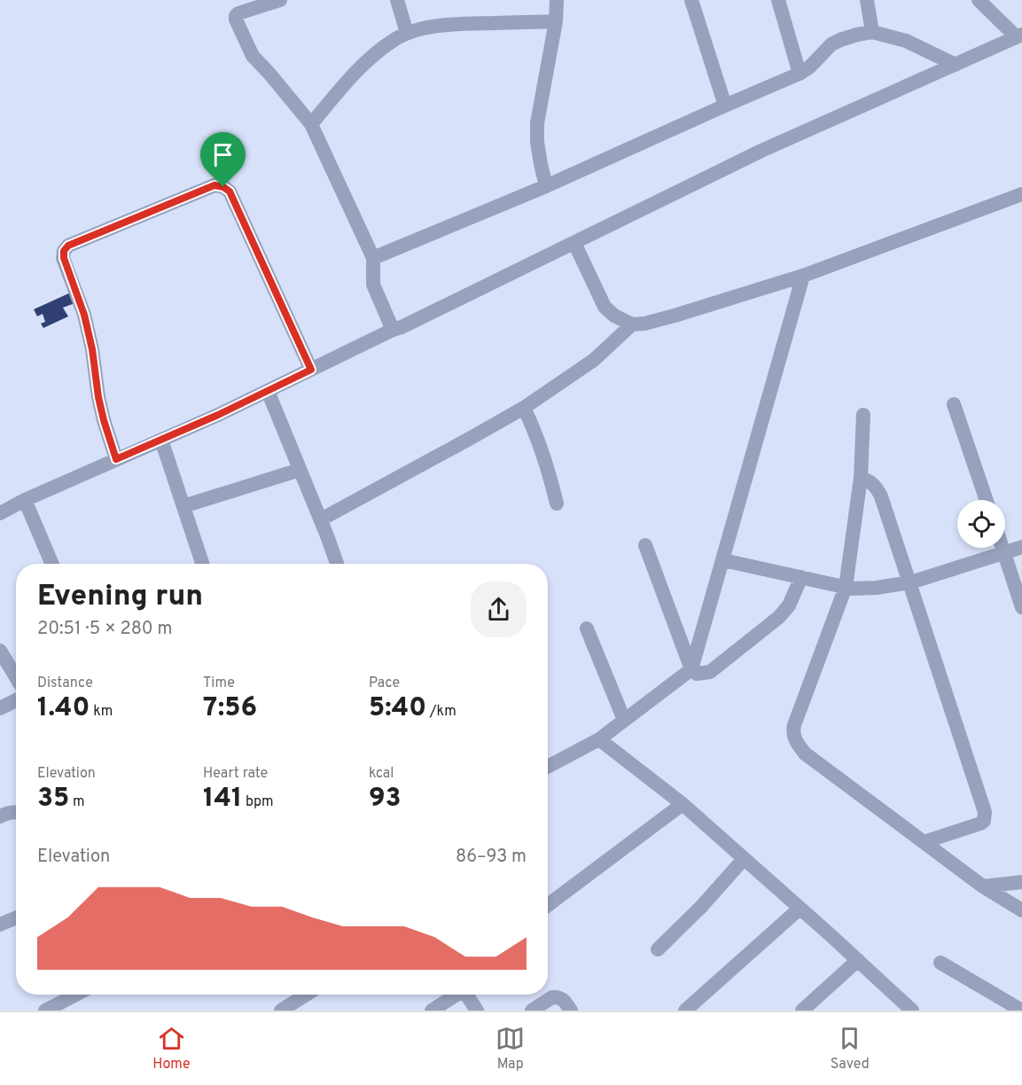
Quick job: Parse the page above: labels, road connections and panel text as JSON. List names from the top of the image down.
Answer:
{
  "page": {
    "heading": ["Evening run", "20:51 · 5 × 280 m"],
    "stats": [
      ["Distance", "1.40 km"],
      ["Time", "7:56"],
      ["Pace", "5:40 /km"],
      ["Elevation", "35 m"],
      ["Heart rate", "141 bpm"],
      ["kcal", "93"]
    ],
    "chart": ["Elevation", "86–93 m"],
    "tabs": ["Home", "Map", "Saved"]
  }
}
